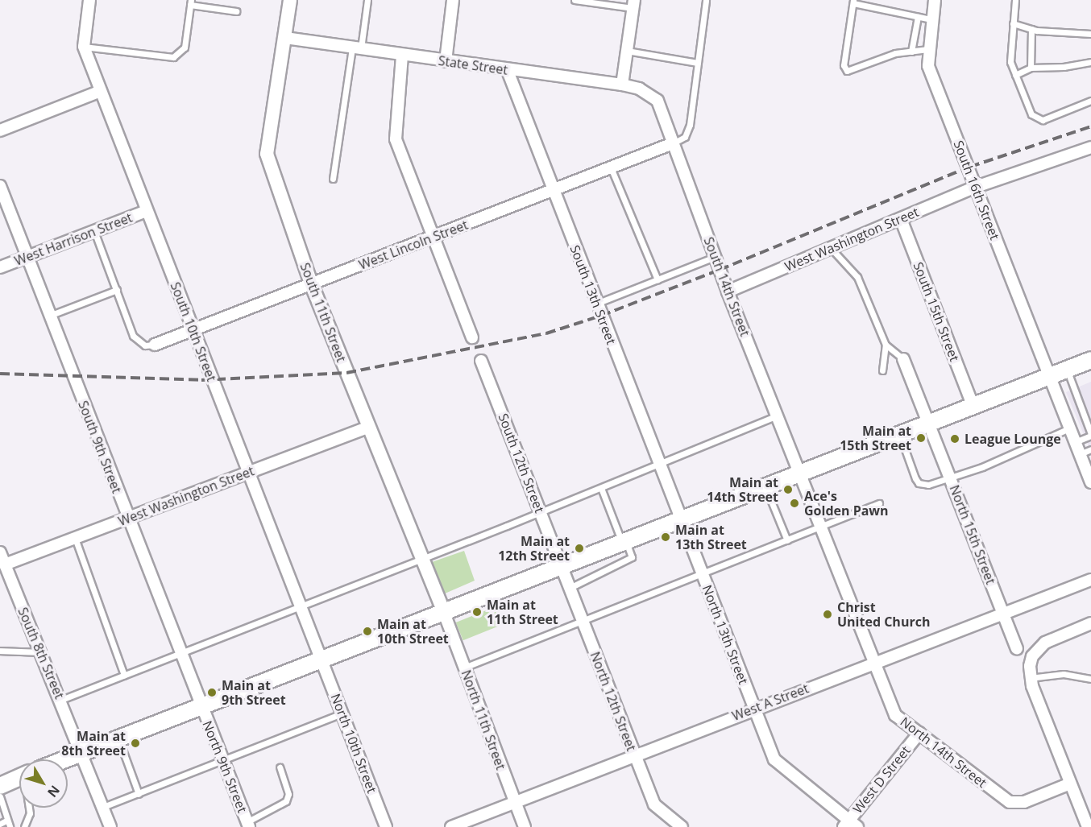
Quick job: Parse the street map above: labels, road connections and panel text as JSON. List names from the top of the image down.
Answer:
{
  "streets": {
    "street": [
      "State Street",
      "South 16th Street",
      "West Harrison Street",
      "West Washington Street",
      "West Lincoln Street",
      "South 14th Street",
      "South 13th Street",
      "South 15th Street",
      "South 11th Street",
      "South 10th Street",
      "South 9th Street",
      "South 12th Street",
      "North 15th Street",
      "North 13th Street",
      "South 8th Street",
      "North 12th Street",
      "West A Street",
      "North 11th Street",
      "North 10th Street",
      "North 14th Street",
      "North 9th Street",
      "West D Street"
    ]
  },
  "crossings": [
    ["State Street", "South 14th Street"],
    ["State Street", "South 13th Street"],
    ["State Street", "South 11th Street"],
    ["South 16th Street", "West Washington Street"],
    ["West Harrison Street", "South 10th Street"],
    ["West Harrison Street", "South 9th Street"],
    ["West Washington Street", "South 14th Street"],
    ["West Washington Street", "South 15th Street"],
    ["West Washington Street", "South 11th Street"],
    ["West Washington Street", "South 10th Street"],
    ["West Washington Street", "South 9th Street"],
    ["West Washington Street", "South 8th Street"],
    ["West Lincoln Street", "South 14th Street"],
    ["West Lincoln Street", "South 13th Street"],
    ["West Lincoln Street", "South 11th Street"],
    ["West Lincoln Street", "South 10th Street"],
    ["South 14th Street", "North 14th Street"],
    ["South 13th Street", "North 13th Street"],
    ["South 11th Street", "North 11th Street"],
    ["South 10th Street", "North 10th Street"],
    ["South 9th Street", "North 9th Street"],
    ["South 12th Street", "North 12th Street"],
    ["North 15th Street", "West A Street"],
    ["North 13th Street", "West A Street"],
    ["North 13th Street", "West D Street"],
    ["North 12th Street", "West A Street"],
    ["West A Street", "North 11th Street"],
    ["West A Street", "North 14th Street"],
    ["North 14th Street", "West D Street"]
  ],
  "places": [
    "Main at 15th Street",
    "League Lounge",
    "Main at 14th Street",
    "Ace's Golden Pawn",
    "Main at 13th Street",
    "Main at 12th Street",
    "Main at 11th Street",
    "Christ United Church",
    "Main at 10th Street",
    "Main at 9th Street",
    "Main at 8th Street"
  ],
  "north": "bottom right"
}
